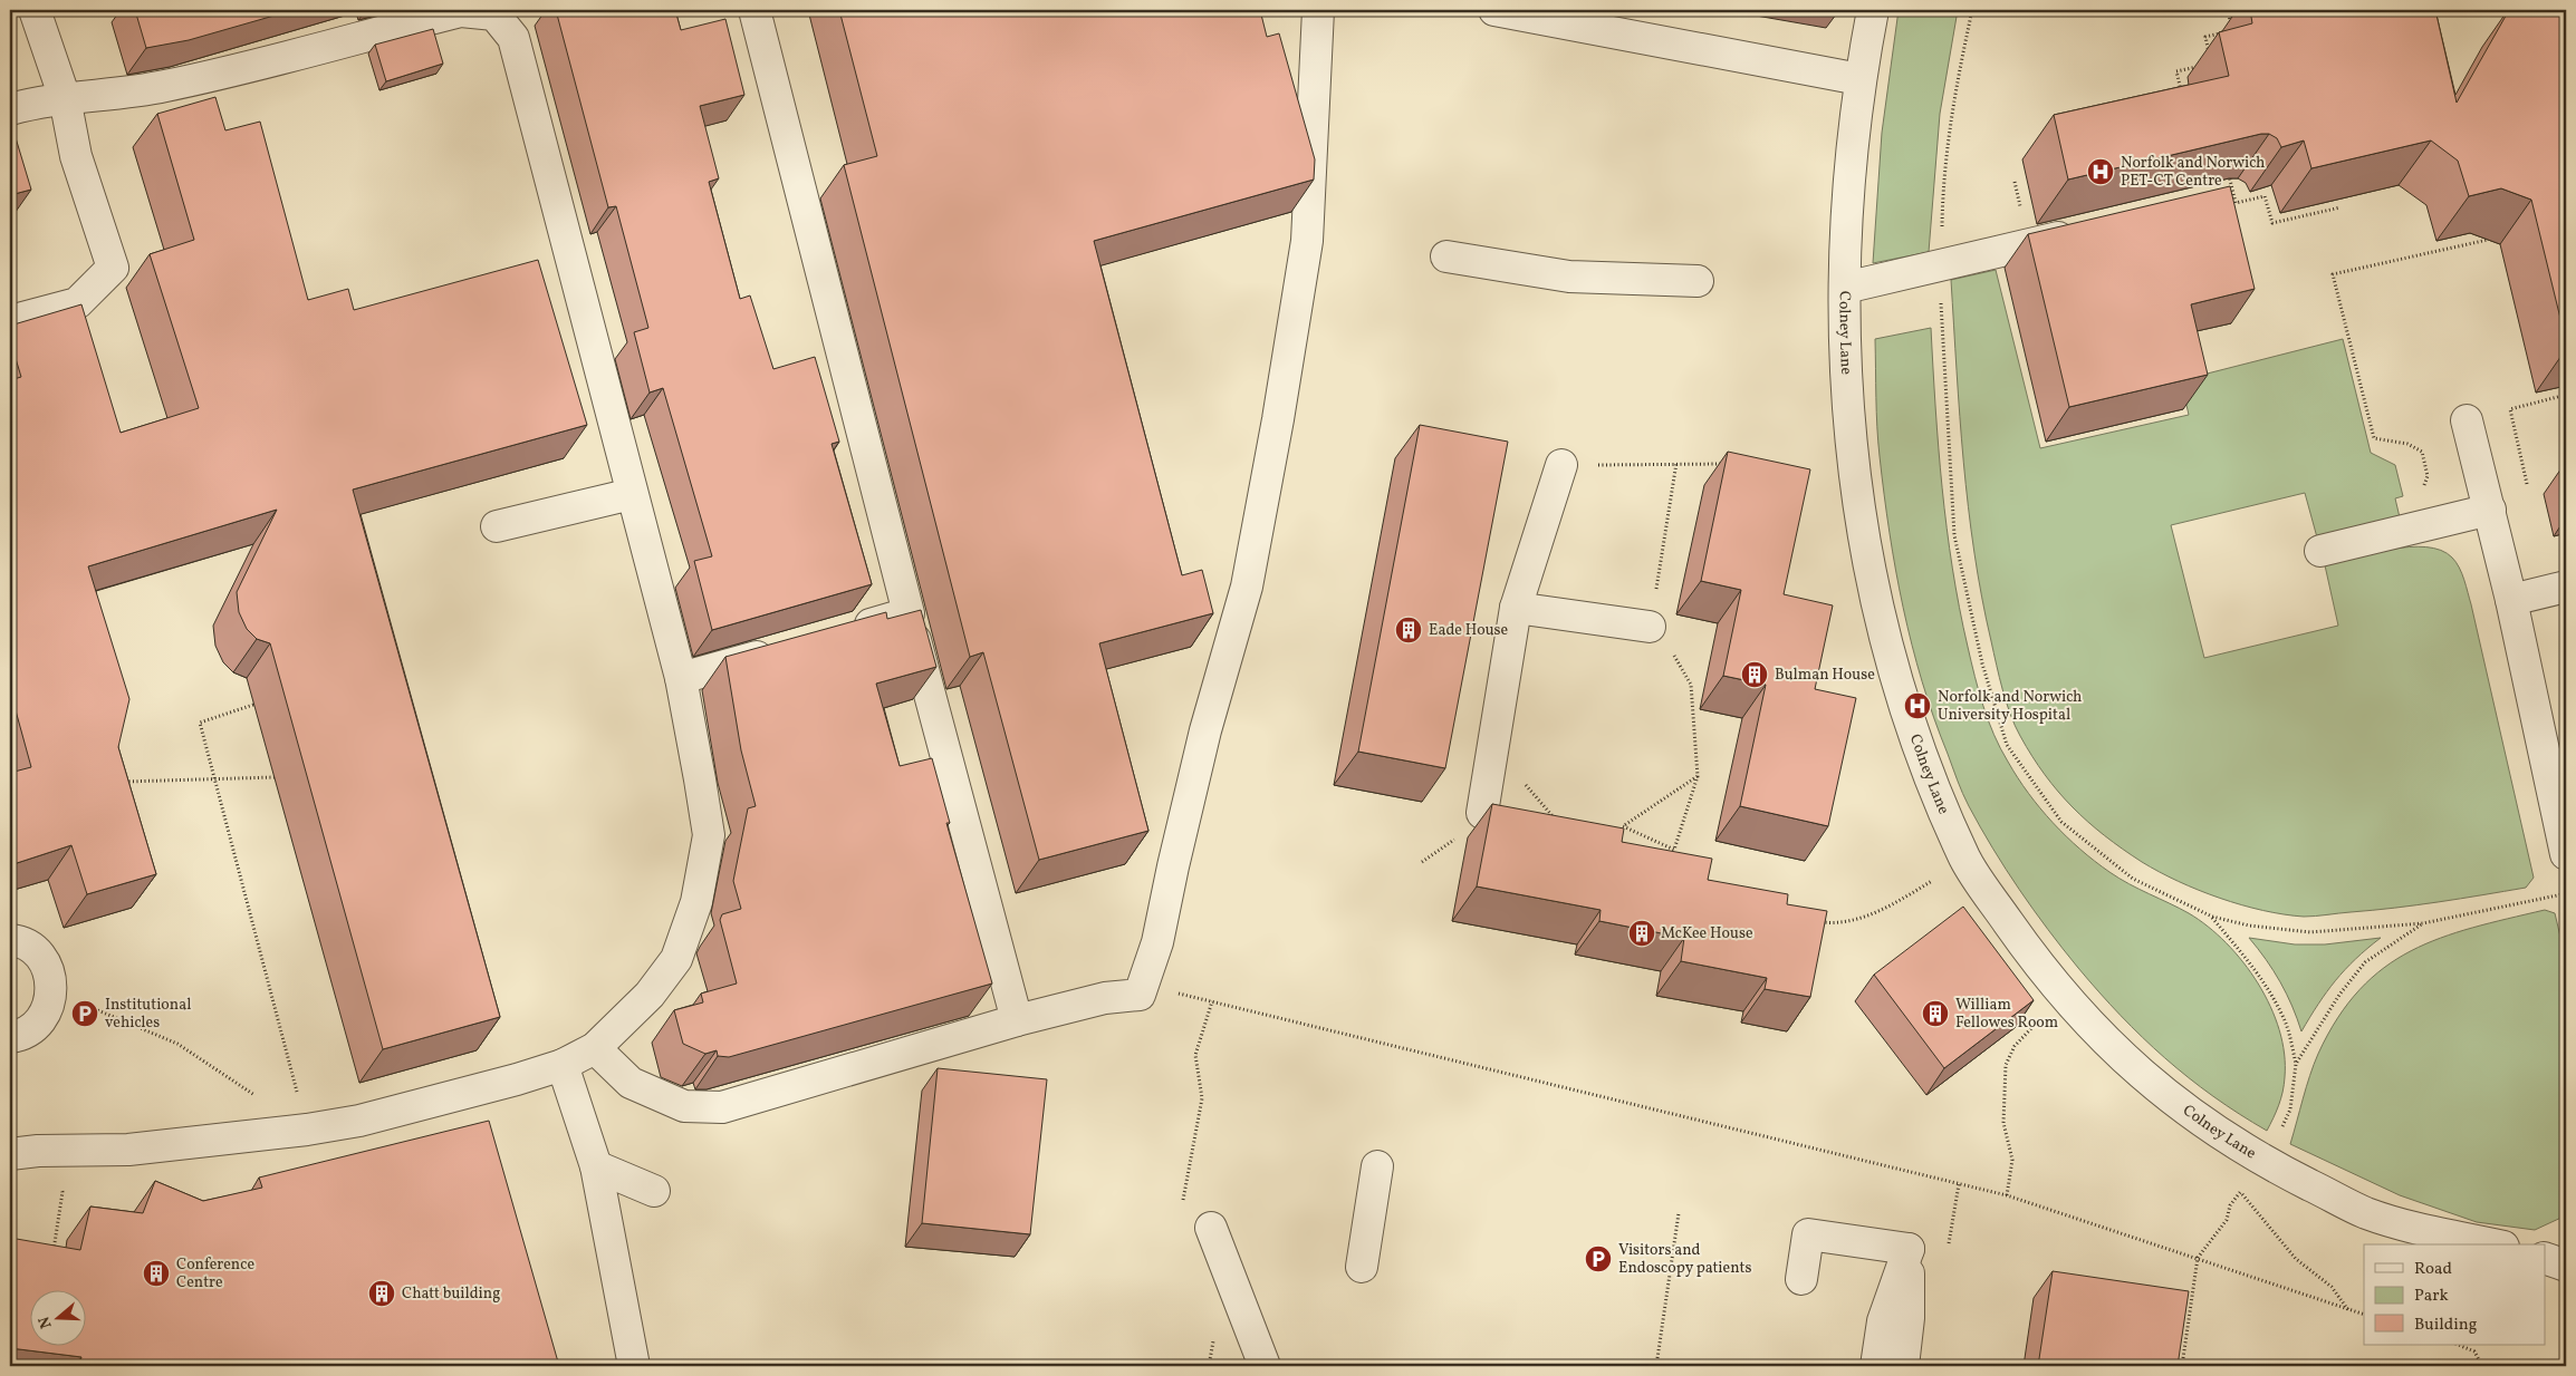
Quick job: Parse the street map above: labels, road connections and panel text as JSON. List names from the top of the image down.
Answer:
{
  "streets": {
    "street": ["Colney Lane"]
  },
  "places": {
    "hospital": ["Norfolk and Norwich PET-CT Centre", "Norfolk and Norwich University Hospital"],
    "building": [
      "Eade House",
      "Bulman House",
      "McKee House",
      "William Fellowes Room",
      "Conference Centre",
      "Chatt building"
    ],
    "parking": ["Institutional vehicles", "Visitors and Endoscopy patients"]
  },
  "legend": ["Road", "Park", "Building"],
  "north": "left"
}
